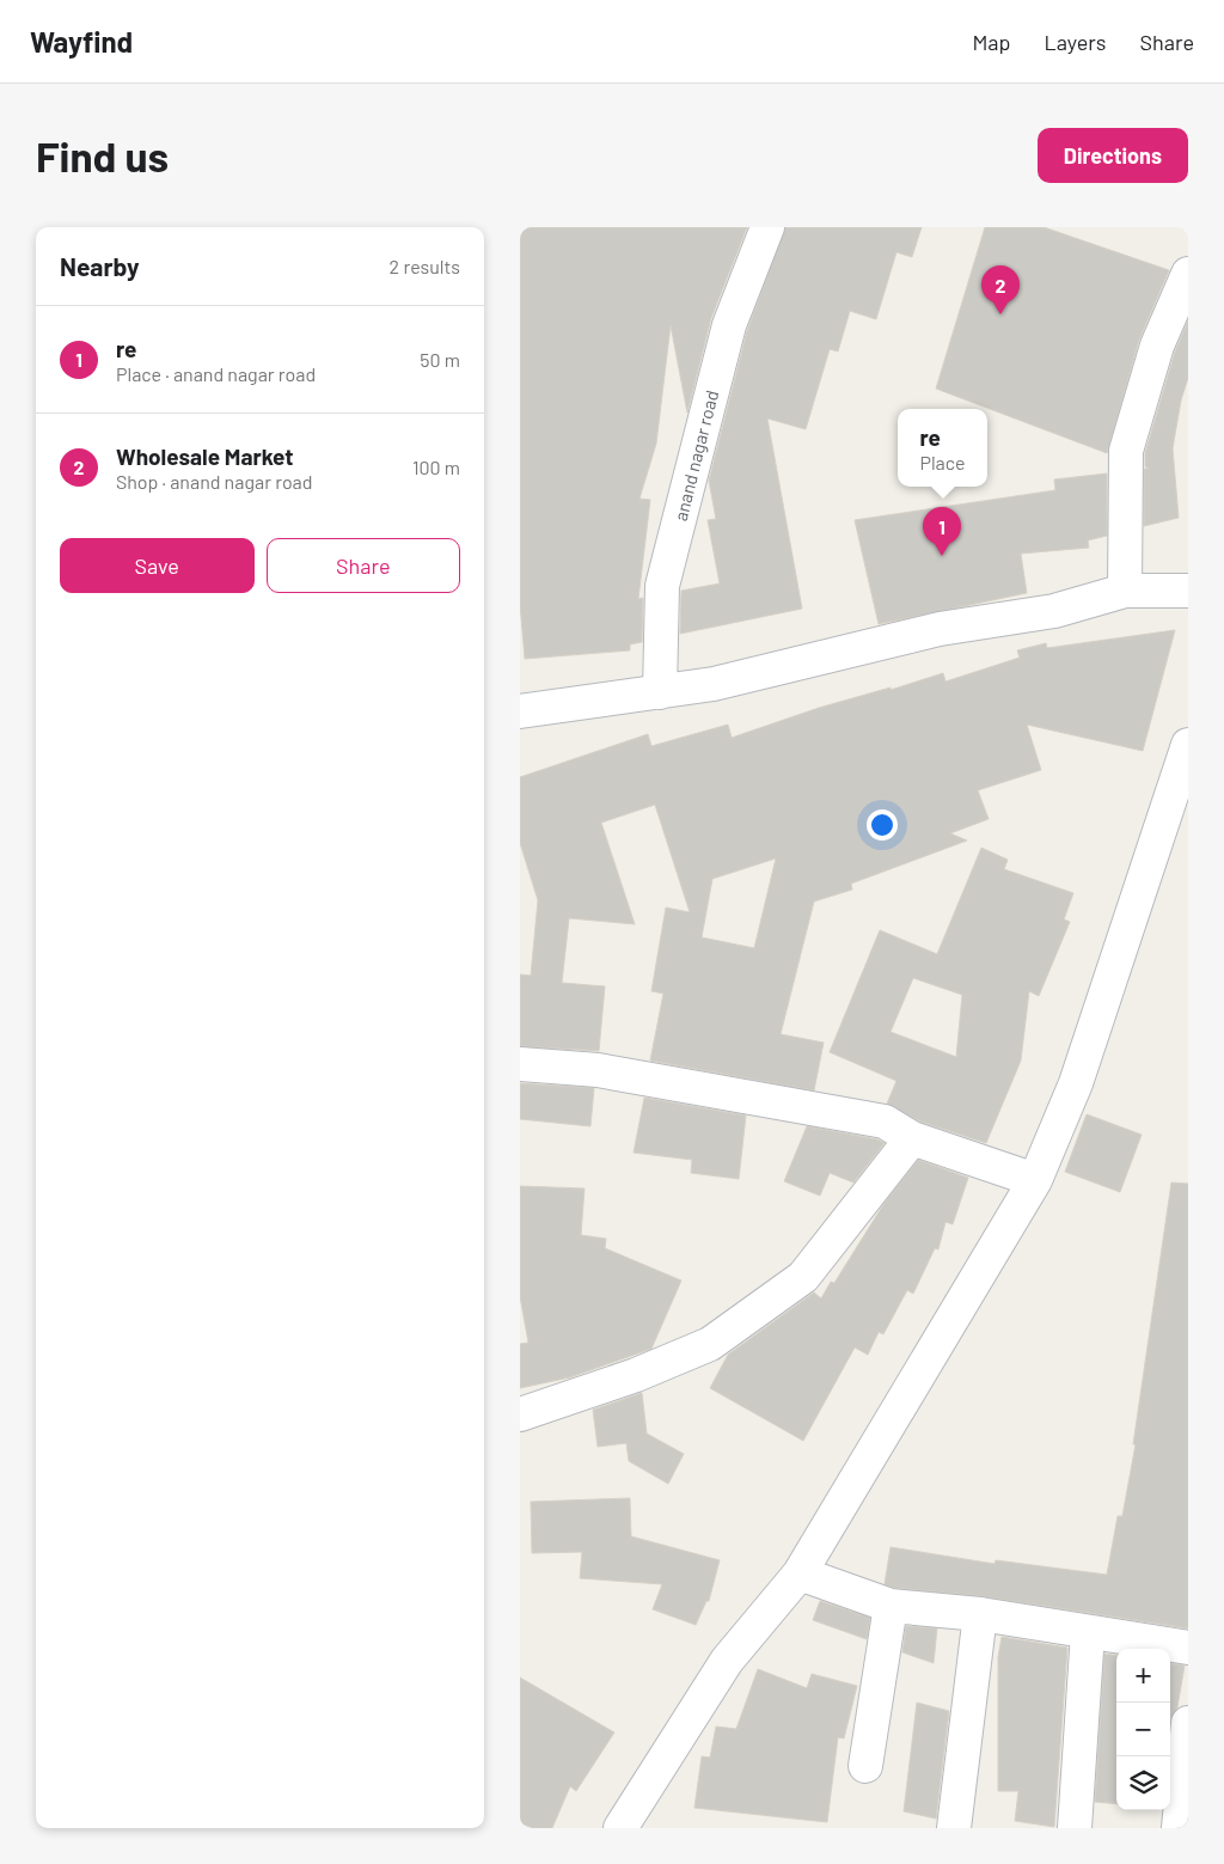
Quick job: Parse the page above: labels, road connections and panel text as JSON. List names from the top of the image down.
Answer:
{
  "streets": {
    "street": ["anand nagar road"]
  },
  "page": {
    "header": "Wayfind",
    "nav": ["Map", "Layers", "Share"],
    "buttons": [
      "Directions",
      ["Save", "Share"]
    ],
    "title": "Find us",
    "heading": ["Nearby", "2 results"],
    "pins": ["2", "1"],
    "list": [
      {
        "mark": "1",
        "name": "re",
        "note": "Place · anand nagar road",
        "value": "50 m"
      },
      {
        "mark": "2",
        "name": "Wholesale Market",
        "note": "Shop · anand nagar road",
        "value": "100 m"
      }
    ],
    "popup": ["re", "Place"],
    "map_buttons": ["+", "−"]
  }
}
